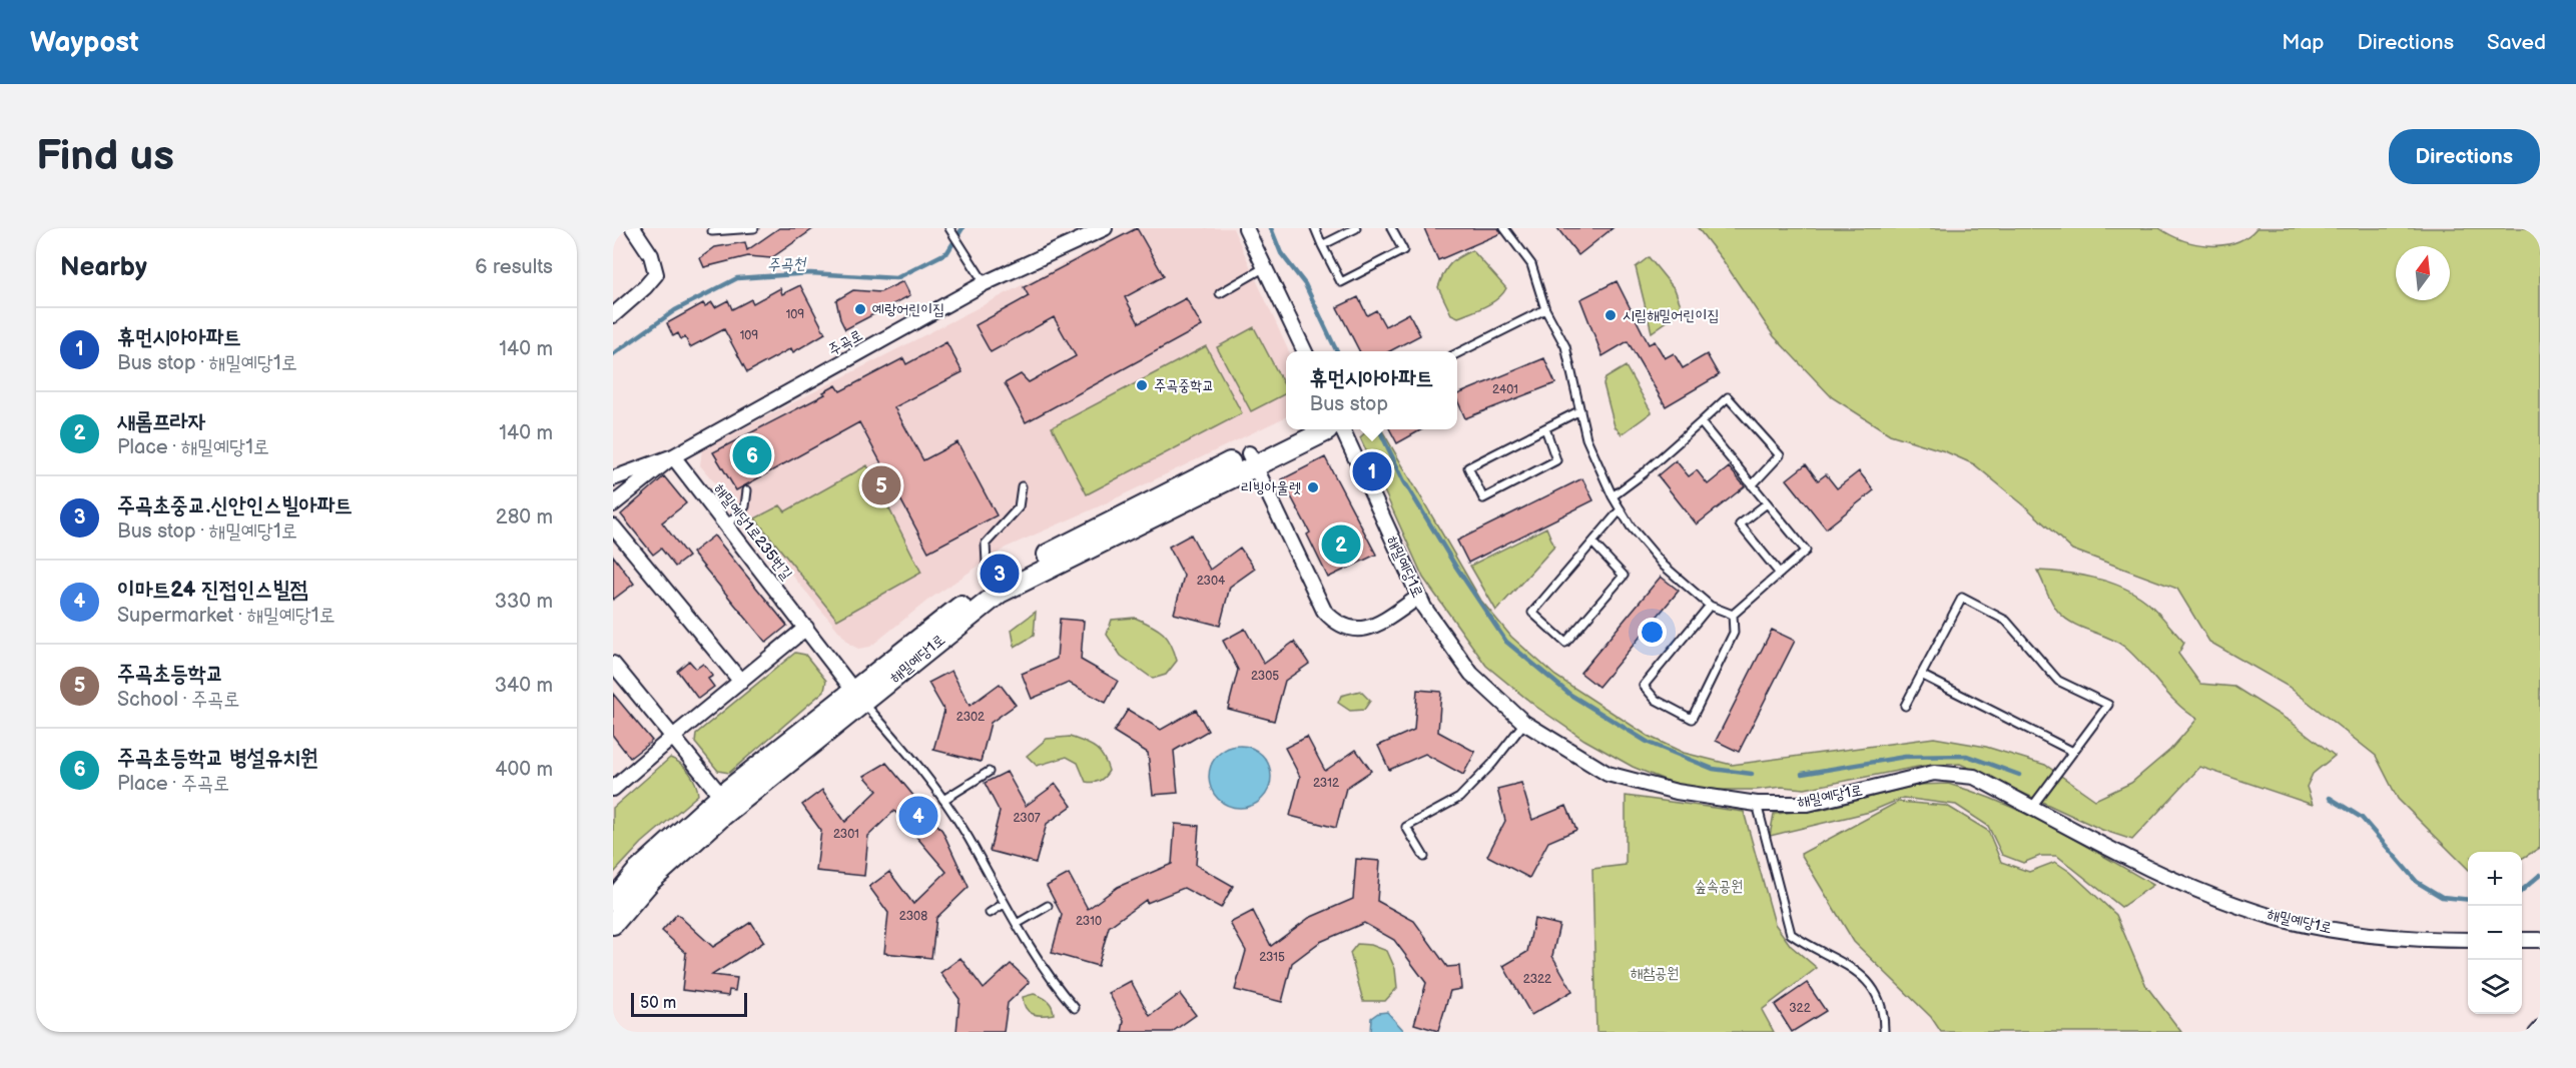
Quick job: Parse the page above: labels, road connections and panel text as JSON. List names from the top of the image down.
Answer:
{
  "streets": {
    "street": ["주곡로", "해밀예당1로235번길", "해밀예당1로"]
  },
  "crossings": [
    ["주곡로", "해밀예당1로235번길"],
    ["해밀예당1로235번길", "해밀예당1로"]
  ],
  "water": ["주곡천"],
  "parks": ["숲속공원", "해참공원"],
  "places": [
    "예랑어린이집",
    "시립해밀어린이집",
    "주곡중학교",
    "리빙아울렛"
  ],
  "house_numbers": [
    "109",
    "109",
    "2401",
    "2304",
    "2305",
    "2302",
    "2312",
    "2307",
    "2301",
    "2308",
    "2310",
    "2315",
    "2322",
    "322"
  ],
  "scale_bar": "50 m",
  "north": "top",
  "page": {
    "header": "Waypost",
    "nav": ["Map", "Directions", "Saved"],
    "buttons": "Directions",
    "title": "Find us",
    "heading": ["Nearby", "6 results"],
    "list": [
      {
        "mark": "1",
        "name": "휴먼시아아파트",
        "note": "Bus stop · 해밀예당1로",
        "value": "140 m"
      },
      {
        "mark": "2",
        "name": "새롬프라자",
        "note": "Place · 해밀예당1로",
        "value": "140 m"
      },
      {
        "mark": "3",
        "name": "주곡초중교.신안인스빌아파트",
        "note": "Bus stop · 해밀예당1로",
        "value": "280 m"
      },
      {
        "mark": "4",
        "name": "이마트24 진접인스빌점",
        "note": "Supermarket · 해밀예당1로",
        "value": "330 m"
      },
      {
        "mark": "5",
        "name": "주곡초등학교",
        "note": "School · 주곡로",
        "value": "340 m"
      },
      {
        "mark": "6",
        "name": "주곡초등학교 병설유치원",
        "note": "Place · 주곡로",
        "value": "400 m"
      }
    ],
    "popup": ["휴먼시아아파트", "Bus stop"],
    "pins": [
      "6",
      "1",
      "5",
      "2",
      "3",
      "4"
    ],
    "map_buttons": ["+", "−"],
    "scale": "50 m"
  }
}
